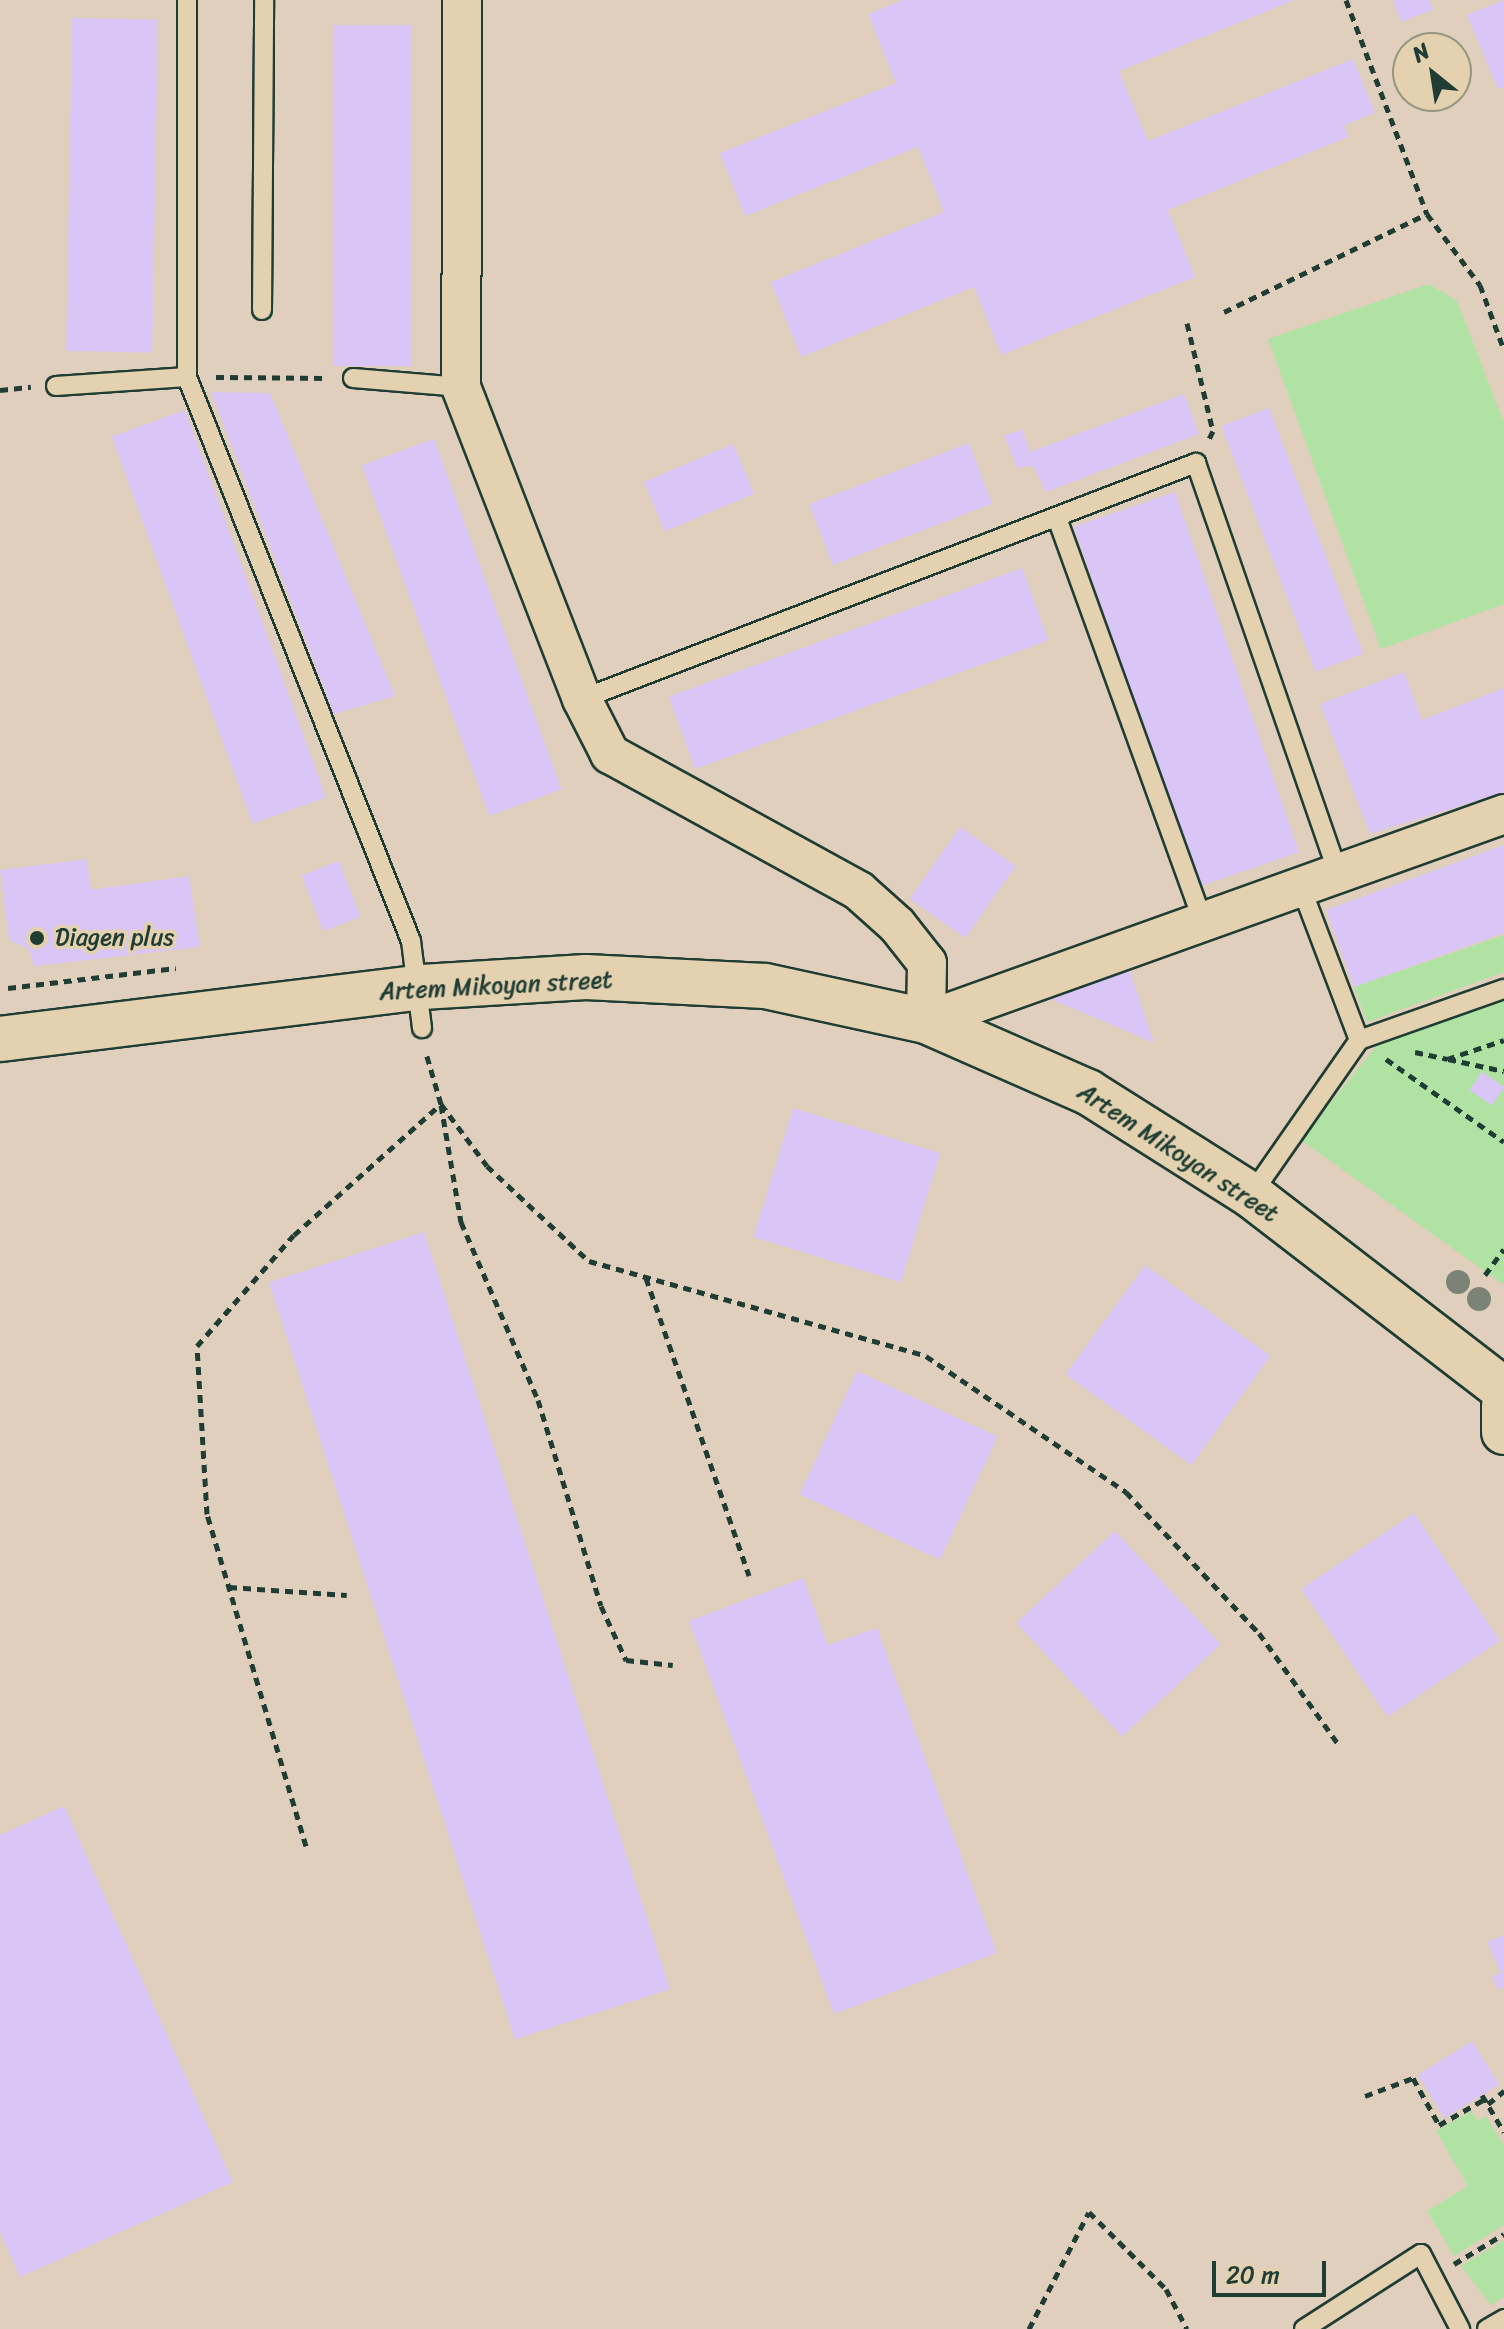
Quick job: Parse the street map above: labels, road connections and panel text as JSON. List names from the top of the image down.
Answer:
{
  "streets": {
    "main road": ["Artem Mikoyan street"]
  },
  "places": ["Diagen plus"],
  "scale_bar": "20 m",
  "north": "top left"
}
